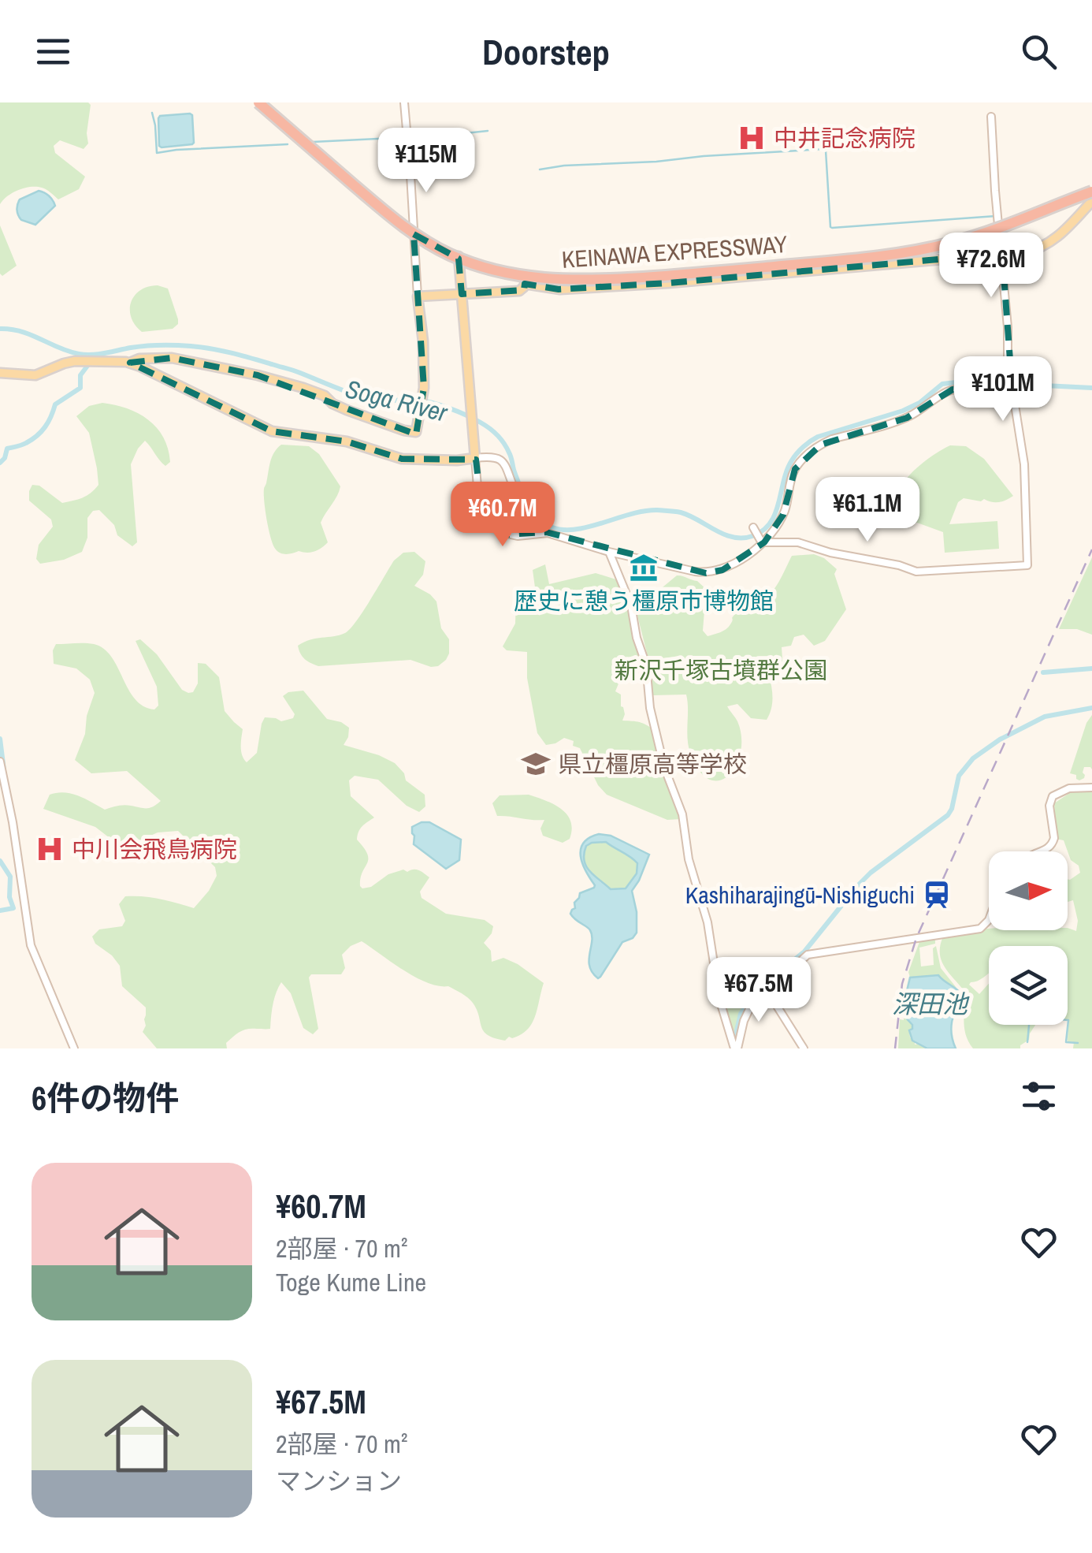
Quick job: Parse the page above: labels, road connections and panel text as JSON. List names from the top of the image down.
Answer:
{
  "streets": {
    "highway": ["KEINAWA EXPRESSWAY"]
  },
  "water": ["Soga River", "深田池"],
  "parks": ["新沢千塚古墳群公園"],
  "places": {
    "hospital": ["中井記念病院", "中川会飛鳥病院"],
    "museum": ["歴史に憩う橿原市博物館"],
    "school or university": ["県立橿原高等学校"],
    "station": ["Kashiharajingū-Nishiguchi"]
  },
  "north": "right",
  "page": {
    "header": "Doorstep",
    "price": [
      "¥115M",
      "¥72.6M",
      "¥101M",
      "¥61.1M",
      "¥60.7M",
      "¥67.5M"
    ],
    "heading": "6件の物件",
    "list": [
      {
        "name": "¥60.7M",
        "note": "2部屋 · 70 m² · Toge Kume Line"
      },
      {
        "name": "¥67.5M",
        "note": "2部屋 · 70 m² · マンション"
      }
    ]
  }
}
